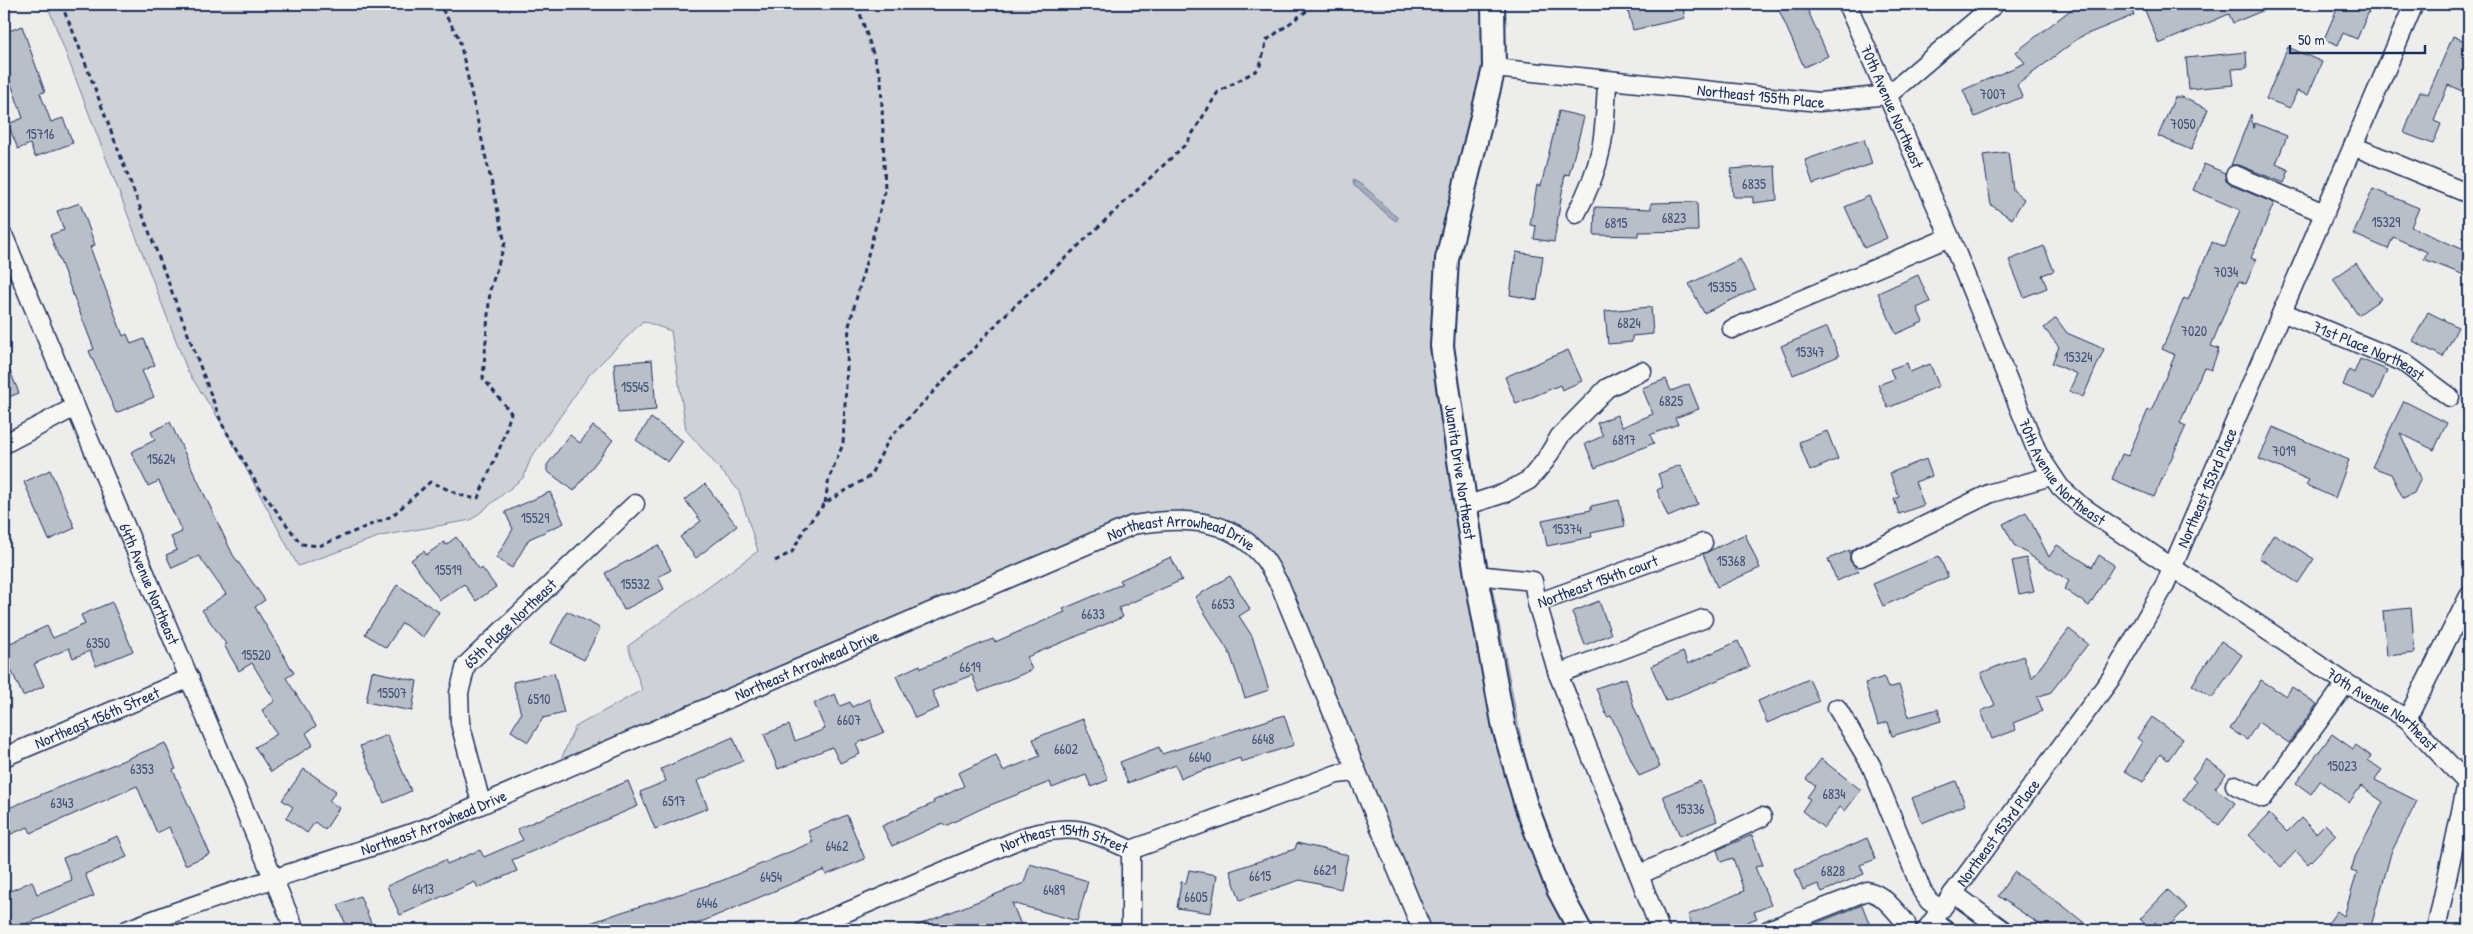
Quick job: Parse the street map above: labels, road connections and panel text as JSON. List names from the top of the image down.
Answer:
{
  "streets": {
    "main road": ["Juanita Drive Northeast"],
    "street": [
      "Northeast 155th Place",
      "70th Avenue Northeast",
      "71st Place Northeast",
      "Northeast 153rd Place",
      "Northeast Arrowhead Drive",
      "Northeast 154th court",
      "64th Avenue Northeast",
      "65th Place Northeast",
      "Northeast 156th Street",
      "Northeast 154th Street"
    ]
  },
  "crossings": [
    ["Northeast 155th Place", "70th Avenue Northeast"],
    ["Northeast 155th Place", "Juanita Drive Northeast"],
    ["70th Avenue Northeast", "Northeast 153rd Place"],
    ["71st Place Northeast", "Northeast 153rd Place"],
    ["Juanita Drive Northeast", "Northeast 154th court"],
    ["Northeast Arrowhead Drive", "64th Avenue Northeast"],
    ["Northeast Arrowhead Drive", "65th Place Northeast"],
    ["Northeast Arrowhead Drive", "Northeast 154th Street"],
    ["64th Avenue Northeast", "Northeast 156th Street"]
  ],
  "house_numbers": [
    "7007",
    "7050",
    "15716",
    "6835",
    "6823",
    "15329",
    "6815",
    "7034",
    "15355",
    "6824",
    "7020",
    "15347",
    "15324",
    "15545",
    "6825",
    "6817",
    "7019",
    "15624",
    "15529",
    "15374",
    "15368",
    "15519",
    "15532",
    "6653",
    "6633",
    "6350",
    "15520",
    "6619",
    "15507",
    "6510",
    "6607",
    "6648",
    "6602",
    "6640",
    "15023",
    "6353",
    "6834",
    "6517",
    "6343",
    "15336",
    "6462",
    "6621",
    "6828",
    "6615",
    "6454",
    "6413",
    "6489",
    "6605",
    "6446"
  ],
  "scale_bar": "50 m"
}
